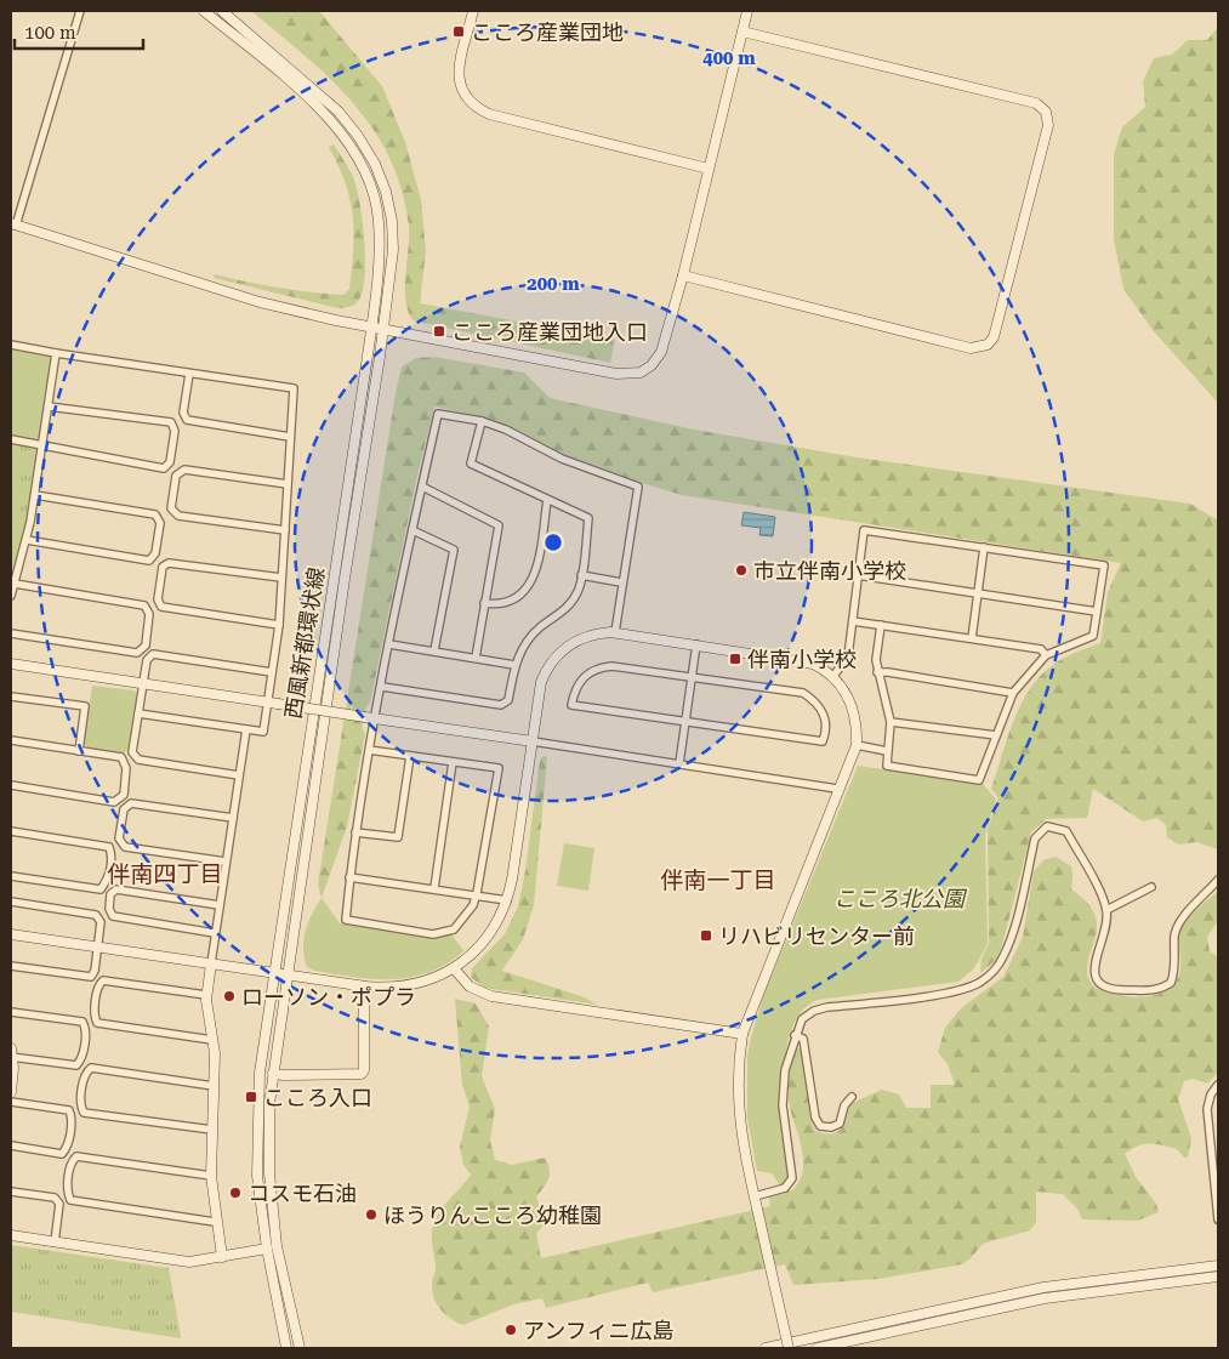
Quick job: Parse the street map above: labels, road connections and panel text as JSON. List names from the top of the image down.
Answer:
{
  "streets": {
    "street": ["西風新都環状線"]
  },
  "districts": ["伴南四丁目", "伴南一丁目"],
  "parks": ["こころ北公園"],
  "places": {
    "transit": [
      "こころ産業団地",
      "こころ産業団地入口",
      "伴南小学校",
      "リハビリセンター前",
      "こころ入口"
    ],
    "other": [
      "市立伴南小学校",
      "ローソン・ポプラ",
      "コスモ石油",
      "ほうりんこころ幼稚園",
      "アンフィニ広島"
    ]
  },
  "scale_bar": "100 m",
  "rings": ["400 m", "200 m"]
}
